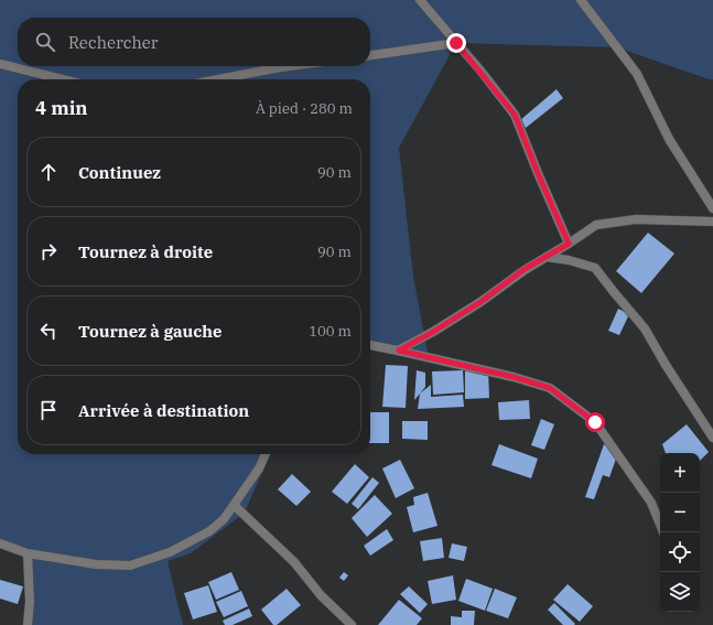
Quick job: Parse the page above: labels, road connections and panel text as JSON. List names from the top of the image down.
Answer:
{
  "page": {
    "search": "Rechercher",
    "heading": ["4 min", "À pied · 280 m"],
    "list": [
      ["Continuez", "90 m"],
      ["Tournez à droite", "90 m"],
      ["Tournez à gauche", "100 m"],
      "Arrivée à destination"
    ],
    "map_buttons": ["+", "−"]
  }
}
